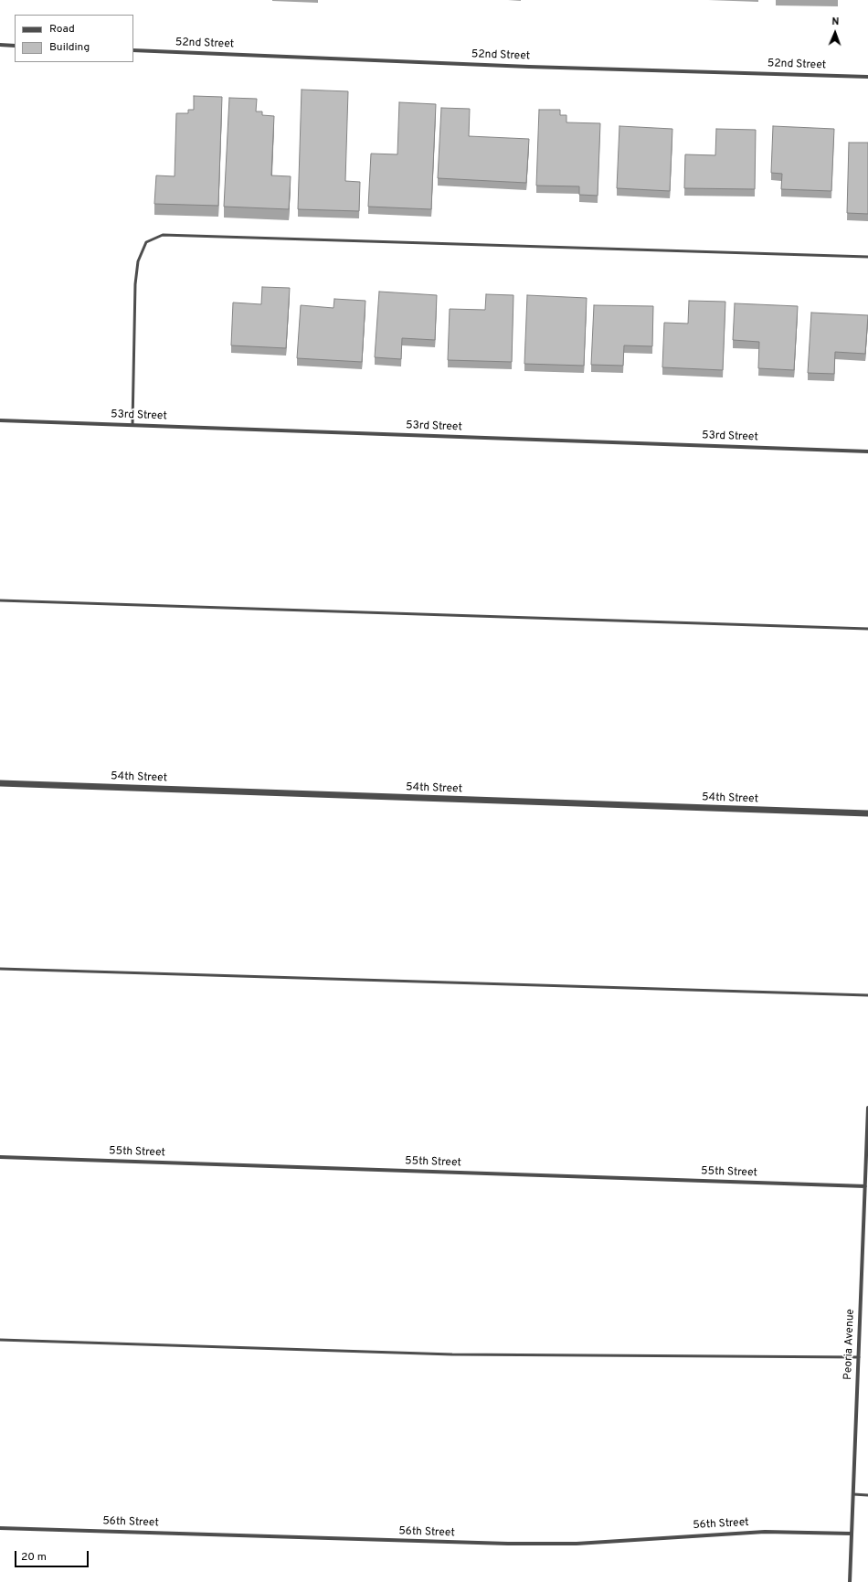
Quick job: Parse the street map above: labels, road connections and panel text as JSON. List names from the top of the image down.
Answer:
{
  "streets": {
    "street": [
      "52nd Street",
      "53rd Street",
      "54th Street",
      "55th Street",
      "Peoria Avenue",
      "56th Street"
    ]
  },
  "crossings": [
    ["55th Street", "Peoria Avenue"],
    ["Peoria Avenue", "56th Street"]
  ],
  "legend": ["Road", "Building"],
  "scale_bar": "20 m",
  "north": "top"
}
